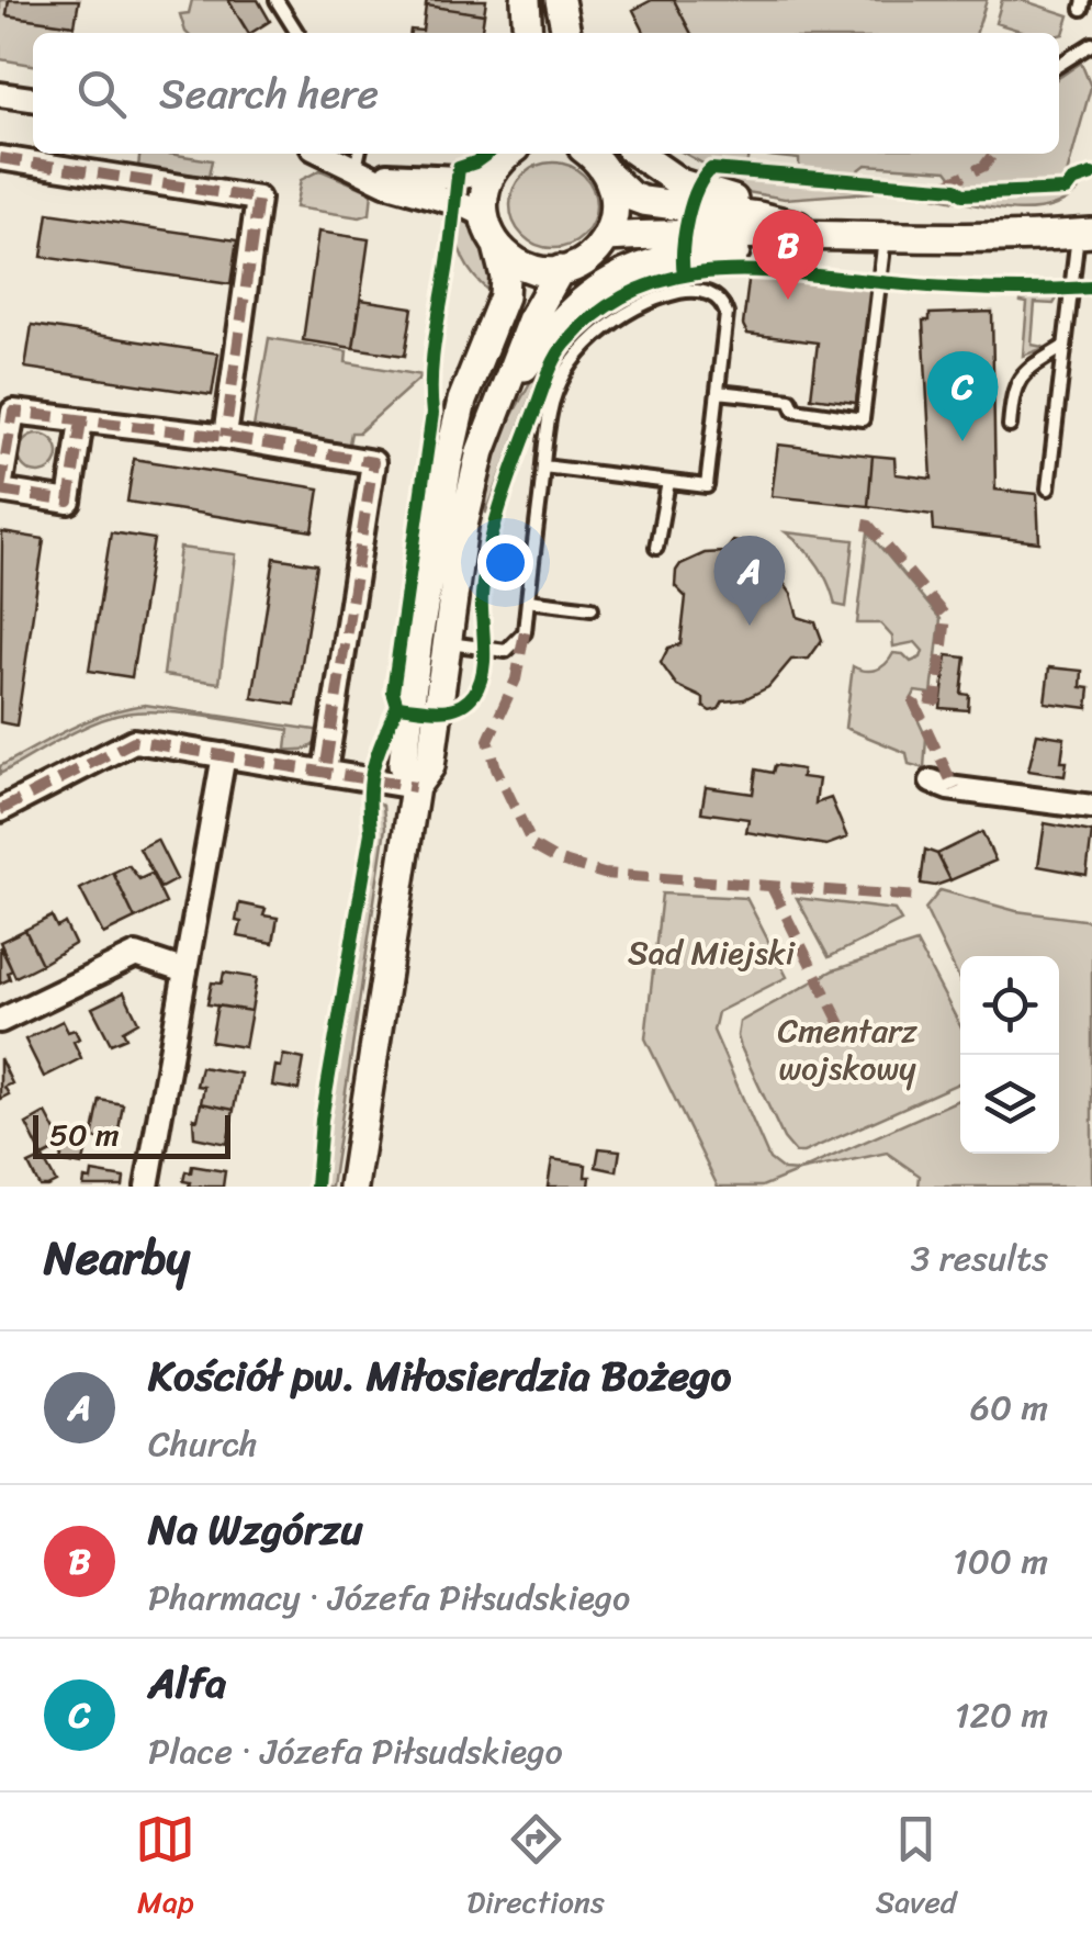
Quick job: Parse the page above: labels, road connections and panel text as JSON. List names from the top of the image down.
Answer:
{
  "parks": ["Sad Miejski", "Cmentarz wojskowy"],
  "scale_bar": "50 m",
  "page": {
    "search": "Search here",
    "pins": ["B", "C", "A"],
    "scale": "50 m",
    "heading": ["Nearby", "3 results"],
    "list": [
      {
        "mark": "A",
        "name": "Kościół pw. Miłosierdzia Bożego",
        "note": "Church",
        "value": "60 m"
      },
      {
        "mark": "B",
        "name": "Na Wzgórzu",
        "note": "Pharmacy · Józefa Piłsudskiego",
        "value": "100 m"
      },
      {
        "mark": "C",
        "name": "Alfa",
        "note": "Place · Józefa Piłsudskiego",
        "value": "120 m"
      }
    ],
    "nav": ["Map", "Directions", "Saved"]
  }
}
